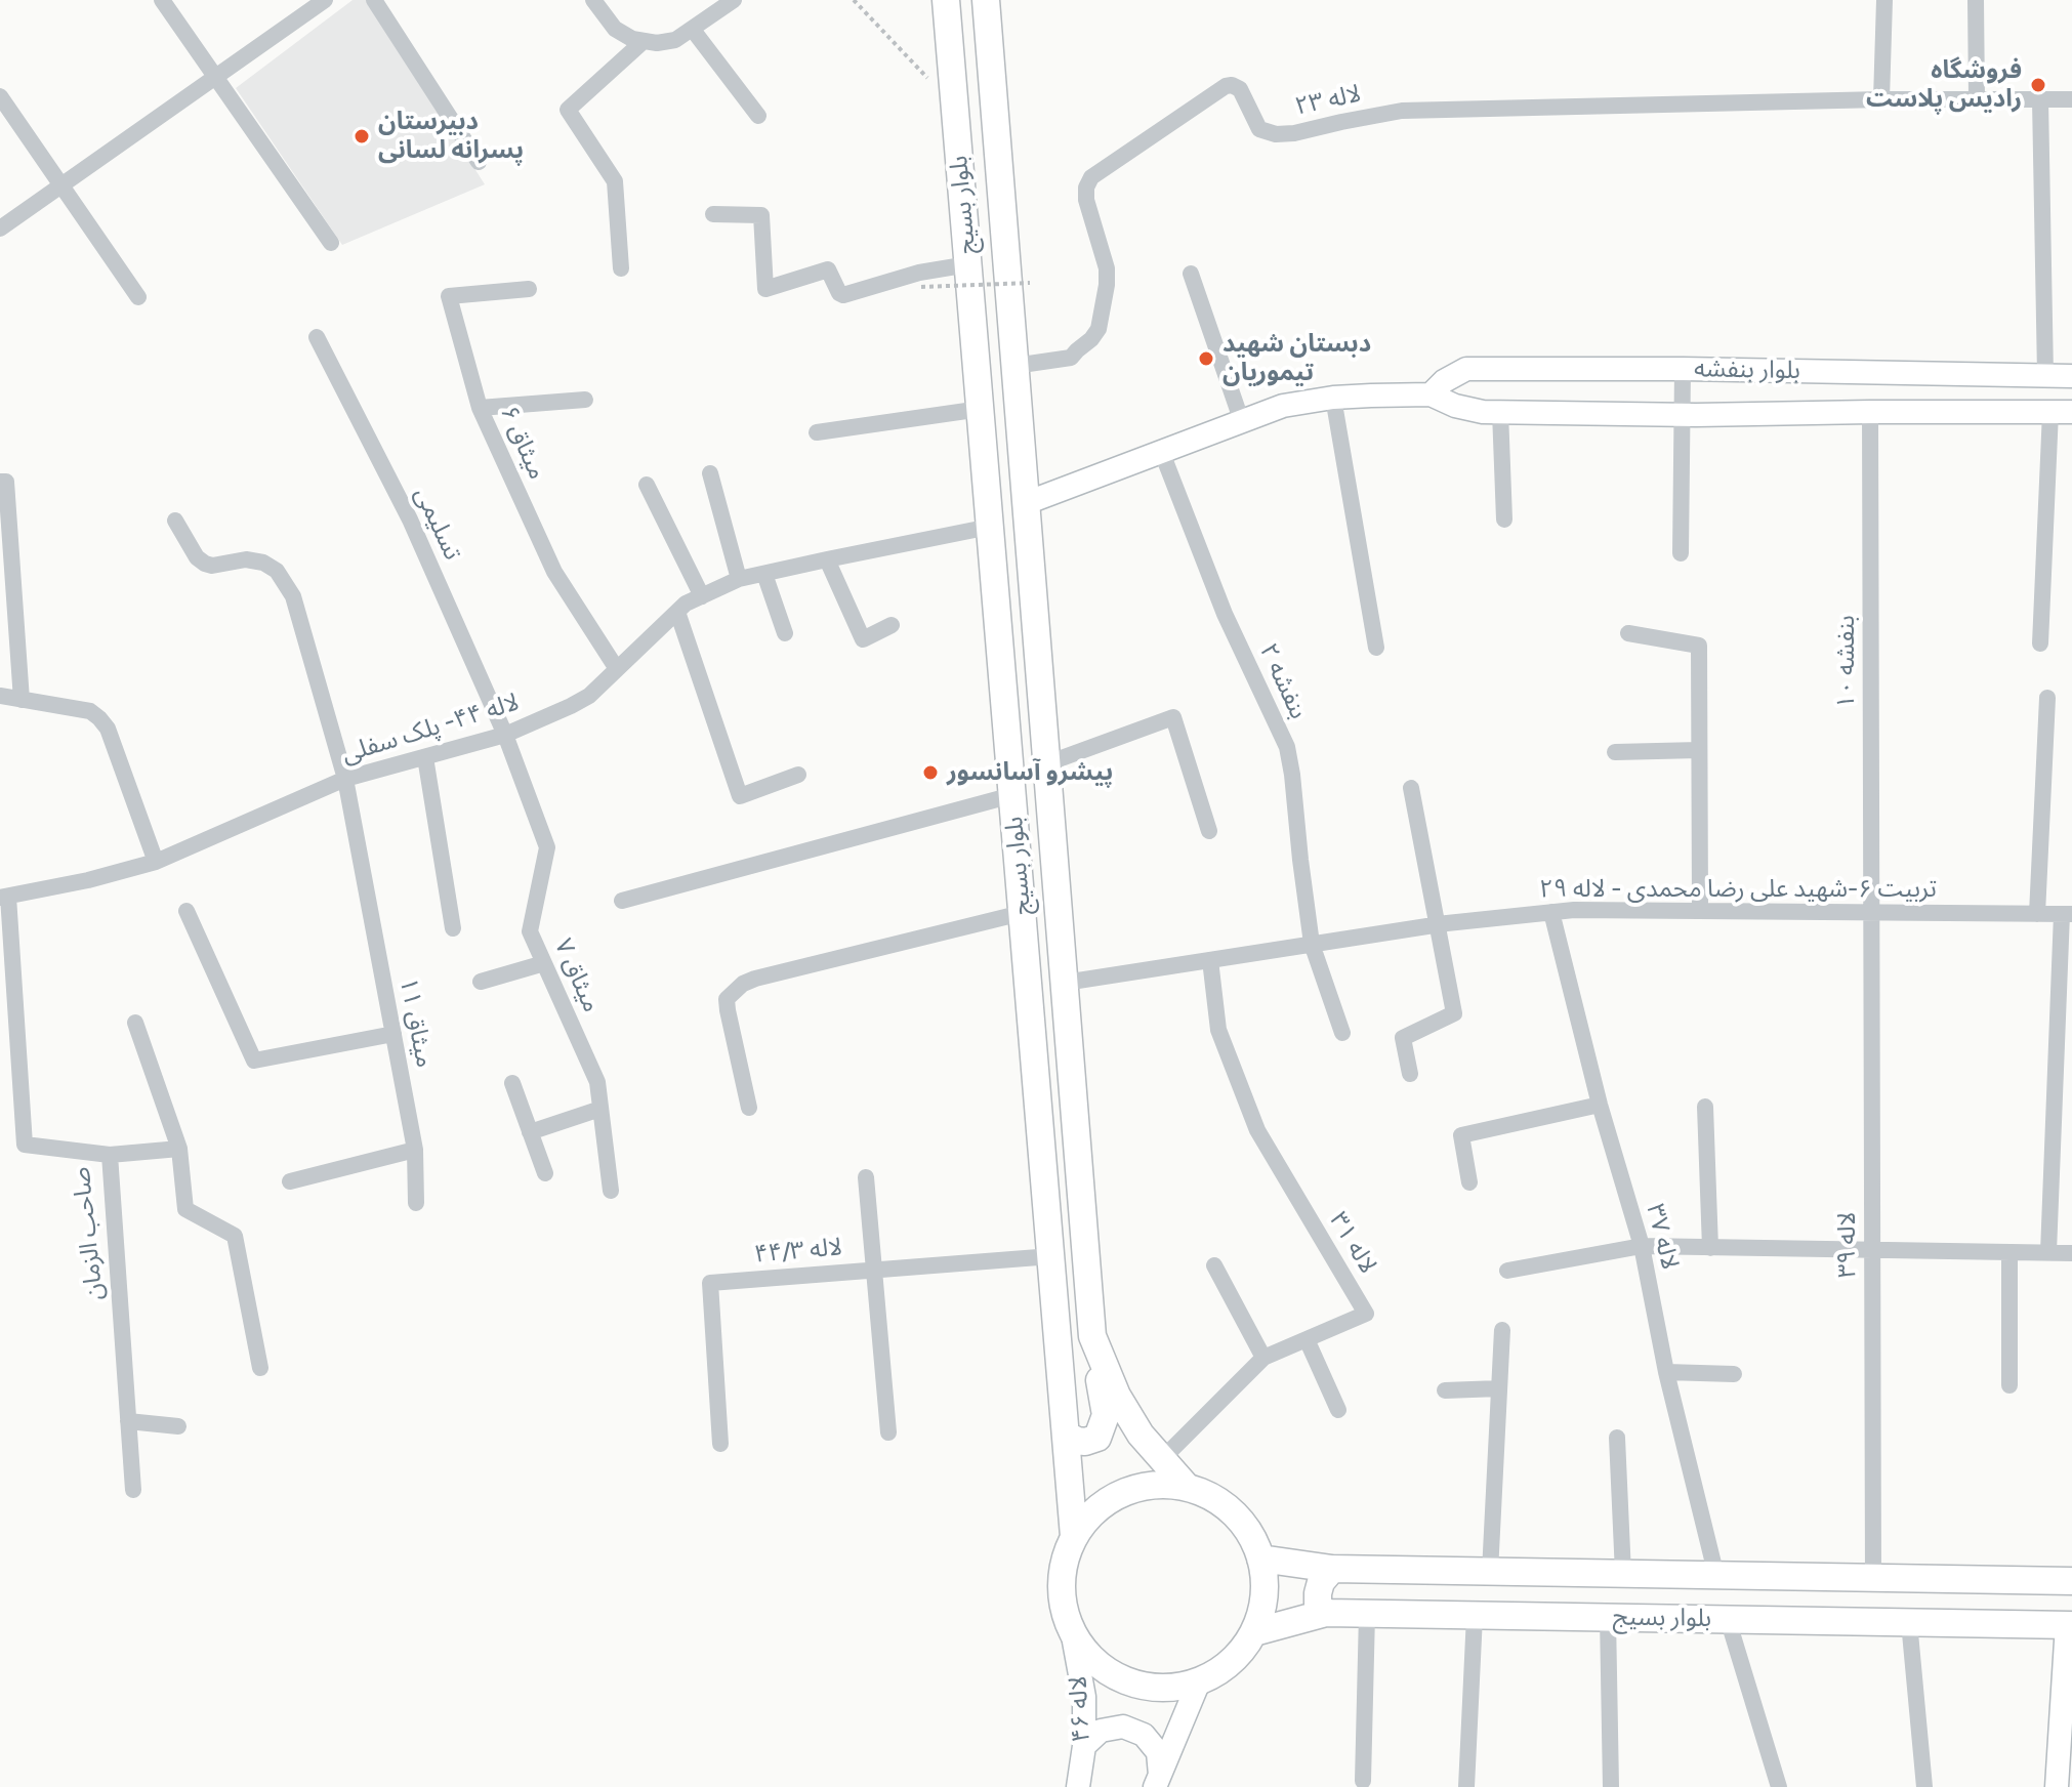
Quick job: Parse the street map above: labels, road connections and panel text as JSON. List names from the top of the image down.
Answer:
{
  "streets": {
    "main road": ["بلوار بسیج", "بلوار بنفشه", "لاله ۴۶"],
    "street": [
      "لاله ۲۳",
      "میثاق ۶",
      "تسلیمی",
      "بنفشه ۱۰",
      "بنفشه ۲",
      "لاله ۴۴- پلک سفلی",
      "تربیت ۶-شهید علی رضا محمدی - لاله ۲۹",
      "میثاق ۷",
      "میثاق ۱۱",
      "صاحب الزمان",
      "لاله ۳۷",
      "لاله ۳۱",
      "لاله ۳۹",
      "لاله ۴۴/۳"
    ]
  },
  "crossings": [
    ["لاله ۲۳", "بلوار بسیج"],
    ["بلوار بسیج", "بلوار بنفشه"],
    ["بلوار بسیج", "لاله ۴۴- پلک سفلی"],
    ["بلوار بسیج", "تربیت ۶-شهید علی رضا محمدی - لاله ۲۹"],
    ["بلوار بسیج", "لاله ۳۷"],
    ["بلوار بسیج", "لاله ۳۱"],
    ["بلوار بسیج", "لاله ۳۹"],
    ["بلوار بسیج", "لاله ۴۴/۳"],
    ["بلوار بسیج", "لاله ۴۶"],
    ["بلوار بنفشه", "بنفشه ۱۰"],
    ["بلوار بنفشه", "بنفشه ۲"],
    ["میثاق ۶", "لاله ۴۴- پلک سفلی"],
    ["تسلیمی", "لاله ۴۴- پلک سفلی"],
    ["تسلیمی", "میثاق ۷"],
    ["بنفشه ۱۰", "تربیت ۶-شهید علی رضا محمدی - لاله ۲۹"],
    ["بنفشه ۱۰", "لاله ۳۹"],
    ["بنفشه ۲", "تربیت ۶-شهید علی رضا محمدی - لاله ۲۹"],
    ["لاله ۴۴- پلک سفلی", "میثاق ۷"],
    ["لاله ۴۴- پلک سفلی", "میثاق ۱۱"],
    ["لاله ۴۴- پلک سفلی", "صاحب الزمان"],
    ["تربیت ۶-شهید علی رضا محمدی - لاله ۲۹", "لاله ۳۷"],
    ["تربیت ۶-شهید علی رضا محمدی - لاله ۲۹", "لاله ۳۱"],
    ["تربیت ۶-شهید علی رضا محمدی - لاله ۲۹", "لاله ۳۹"]
  ],
  "places": [
    "فروشگاه رادیس پلاست",
    "دبیرستان پسرانه لسانی",
    "دبستان شهید تیموریان",
    "پیشرو آسانسور"
  ]
}
